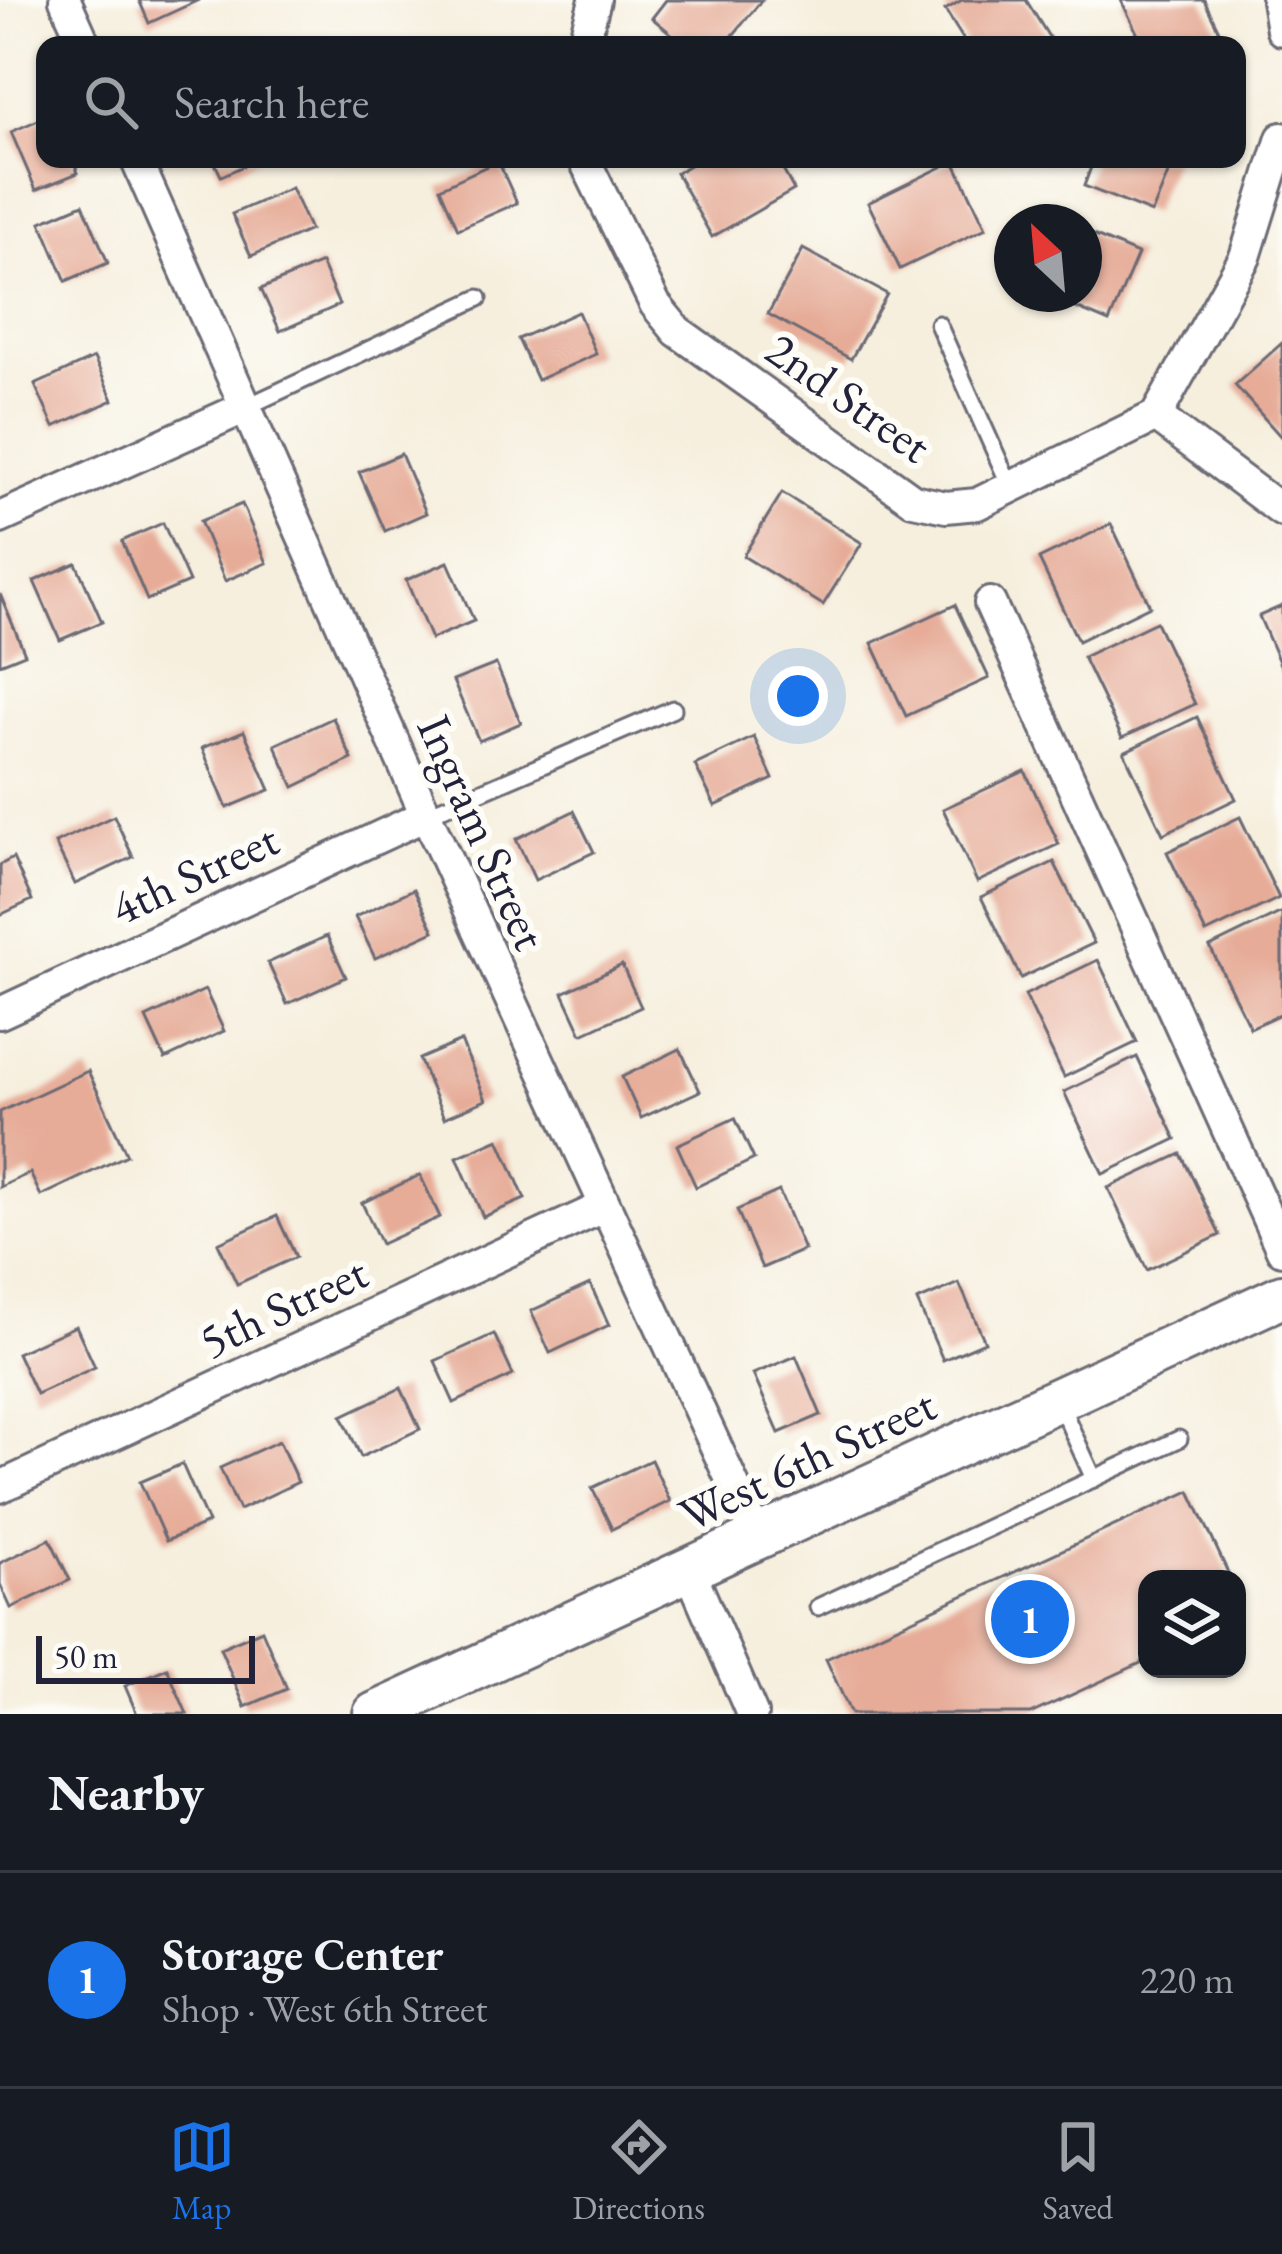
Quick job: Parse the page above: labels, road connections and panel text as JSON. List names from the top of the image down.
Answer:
{
  "streets": {
    "street": [
      "2nd Street",
      "Ingram Street",
      "4th Street",
      "5th Street",
      "West 6th Street"
    ]
  },
  "crossings": [
    ["Ingram Street", "4th Street"],
    ["Ingram Street", "5th Street"],
    ["Ingram Street", "West 6th Street"]
  ],
  "scale_bar": "50 m",
  "north": "top left",
  "page": {
    "search": "Search here",
    "pins": "1",
    "scale": "50 m",
    "heading": "Nearby",
    "list": [
      {
        "mark": "1",
        "name": "Storage Center",
        "note": "Shop · West 6th Street",
        "value": "220 m"
      }
    ],
    "nav": ["Map", "Directions", "Saved"]
  }
}
